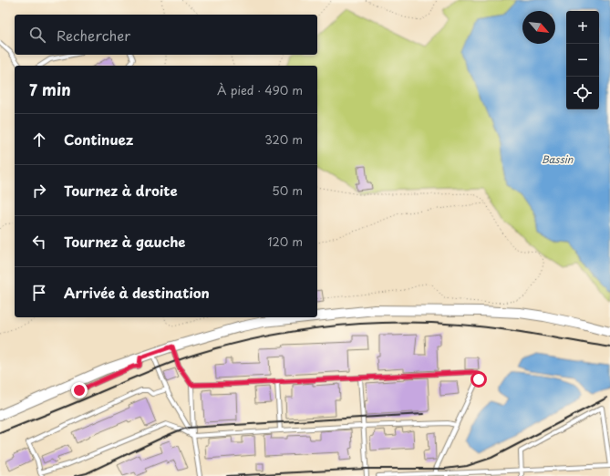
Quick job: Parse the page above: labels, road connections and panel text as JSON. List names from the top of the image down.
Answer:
{
  "water": ["Bassin"],
  "north": "bottom right",
  "page": {
    "map_buttons": ["+", "−"],
    "search": "Rechercher",
    "heading": ["7 min", "À pied · 490 m"],
    "list": [
      ["Continuez", "320 m"],
      ["Tournez à droite", "50 m"],
      ["Tournez à gauche", "120 m"],
      "Arrivée à destination"
    ]
  }
}
